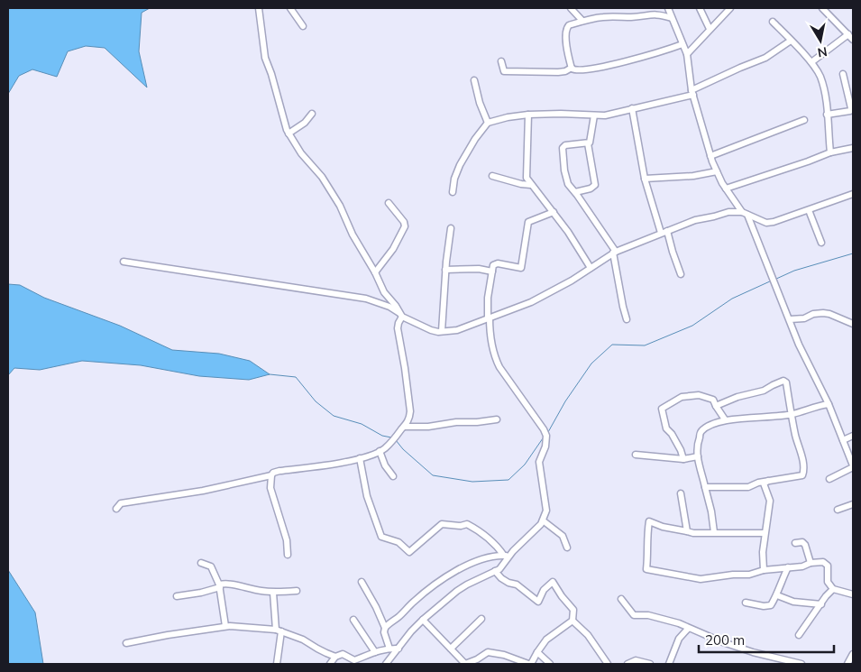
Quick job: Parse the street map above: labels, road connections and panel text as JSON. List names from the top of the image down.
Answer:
{
  "scale_bar": "200 m",
  "north": "bottom"
}
